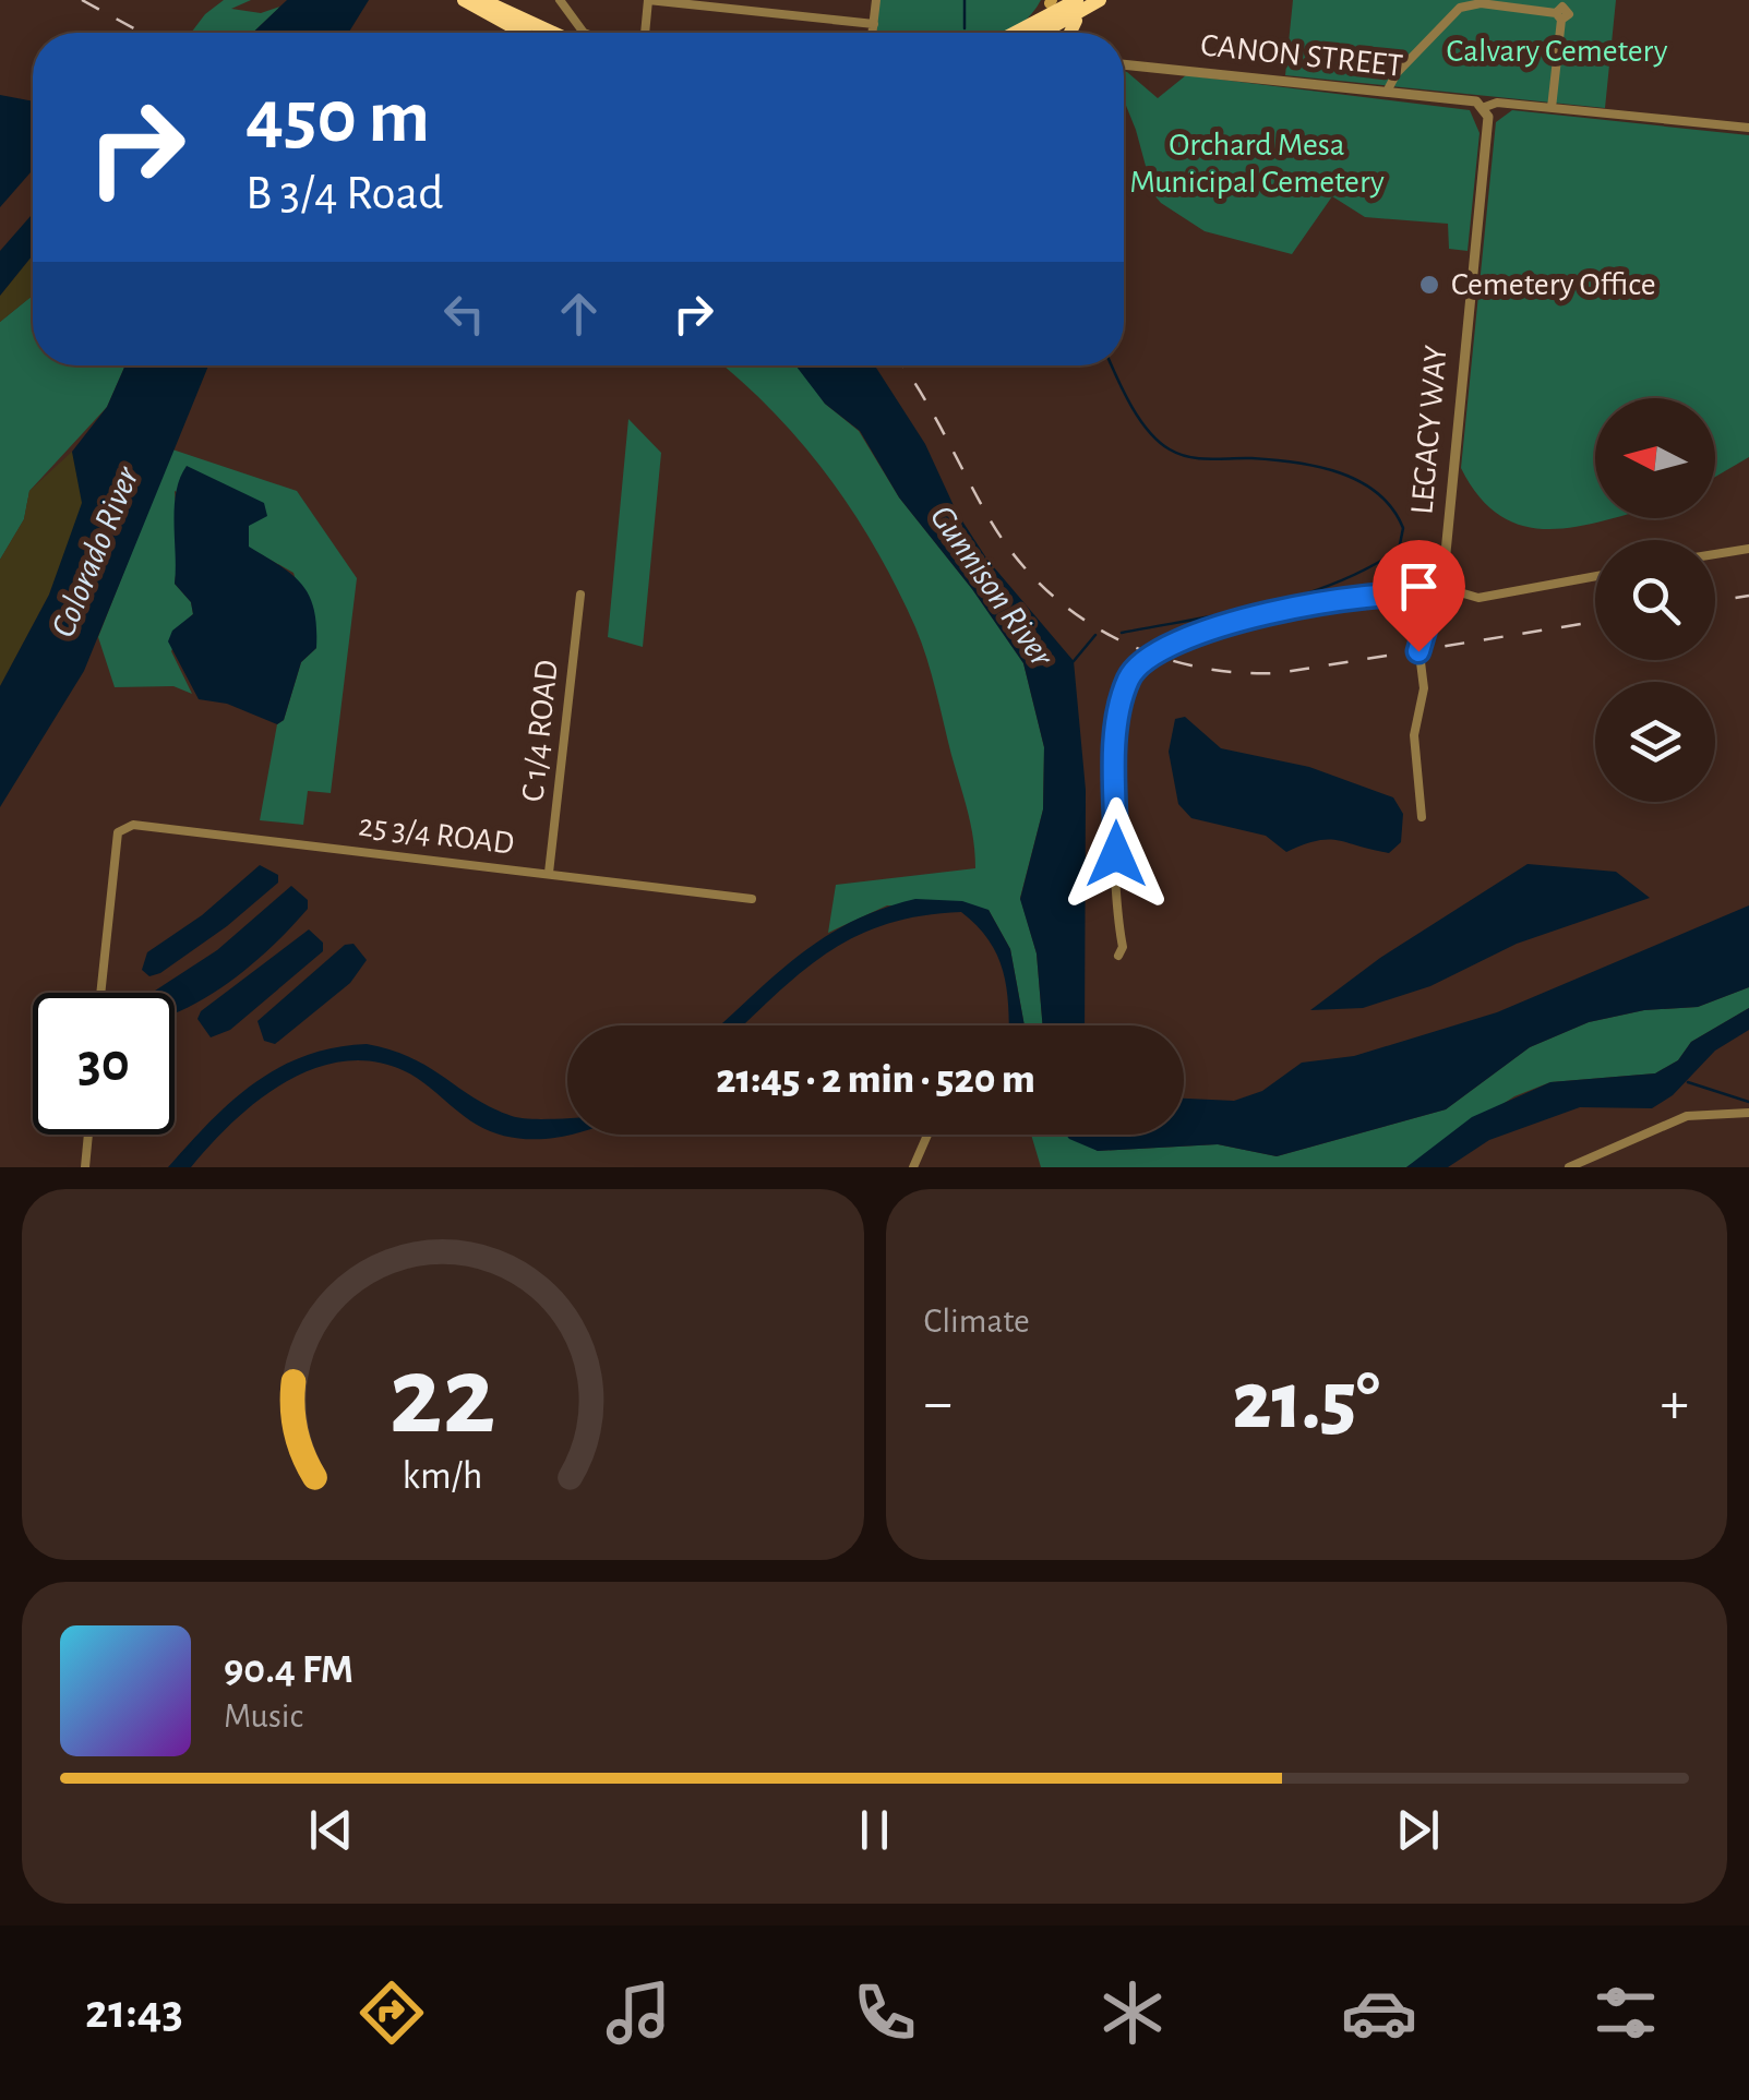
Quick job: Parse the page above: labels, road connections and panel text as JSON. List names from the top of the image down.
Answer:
{
  "streets": {
    "street": [
      "CANON STREET",
      "LEGACY WAY",
      "C 1/4 ROAD",
      "25 3/4 ROAD"
    ]
  },
  "crossings": [
    ["CANON STREET", "LEGACY WAY"],
    ["C 1/4 ROAD", "25 3/4 ROAD"]
  ],
  "water": ["Colorado River", "Gunnison River"],
  "parks": ["Calvary Cemetery", "Orchard Mesa Municipal Cemetery"],
  "places": ["Cemetery Office"],
  "north": "left",
  "page": {
    "turn": ["450 m", "B 3/4 Road"],
    "limit": "30",
    "trip": "21:45 · 2 min · 520 m",
    "tile": "Climate",
    "heat": ["−", "21.5°", "+"],
    "song": ["90.4 FM", "Music"],
    "tabs": "21:43",
    "gauge": ["22", "km/h"]
  }
}
